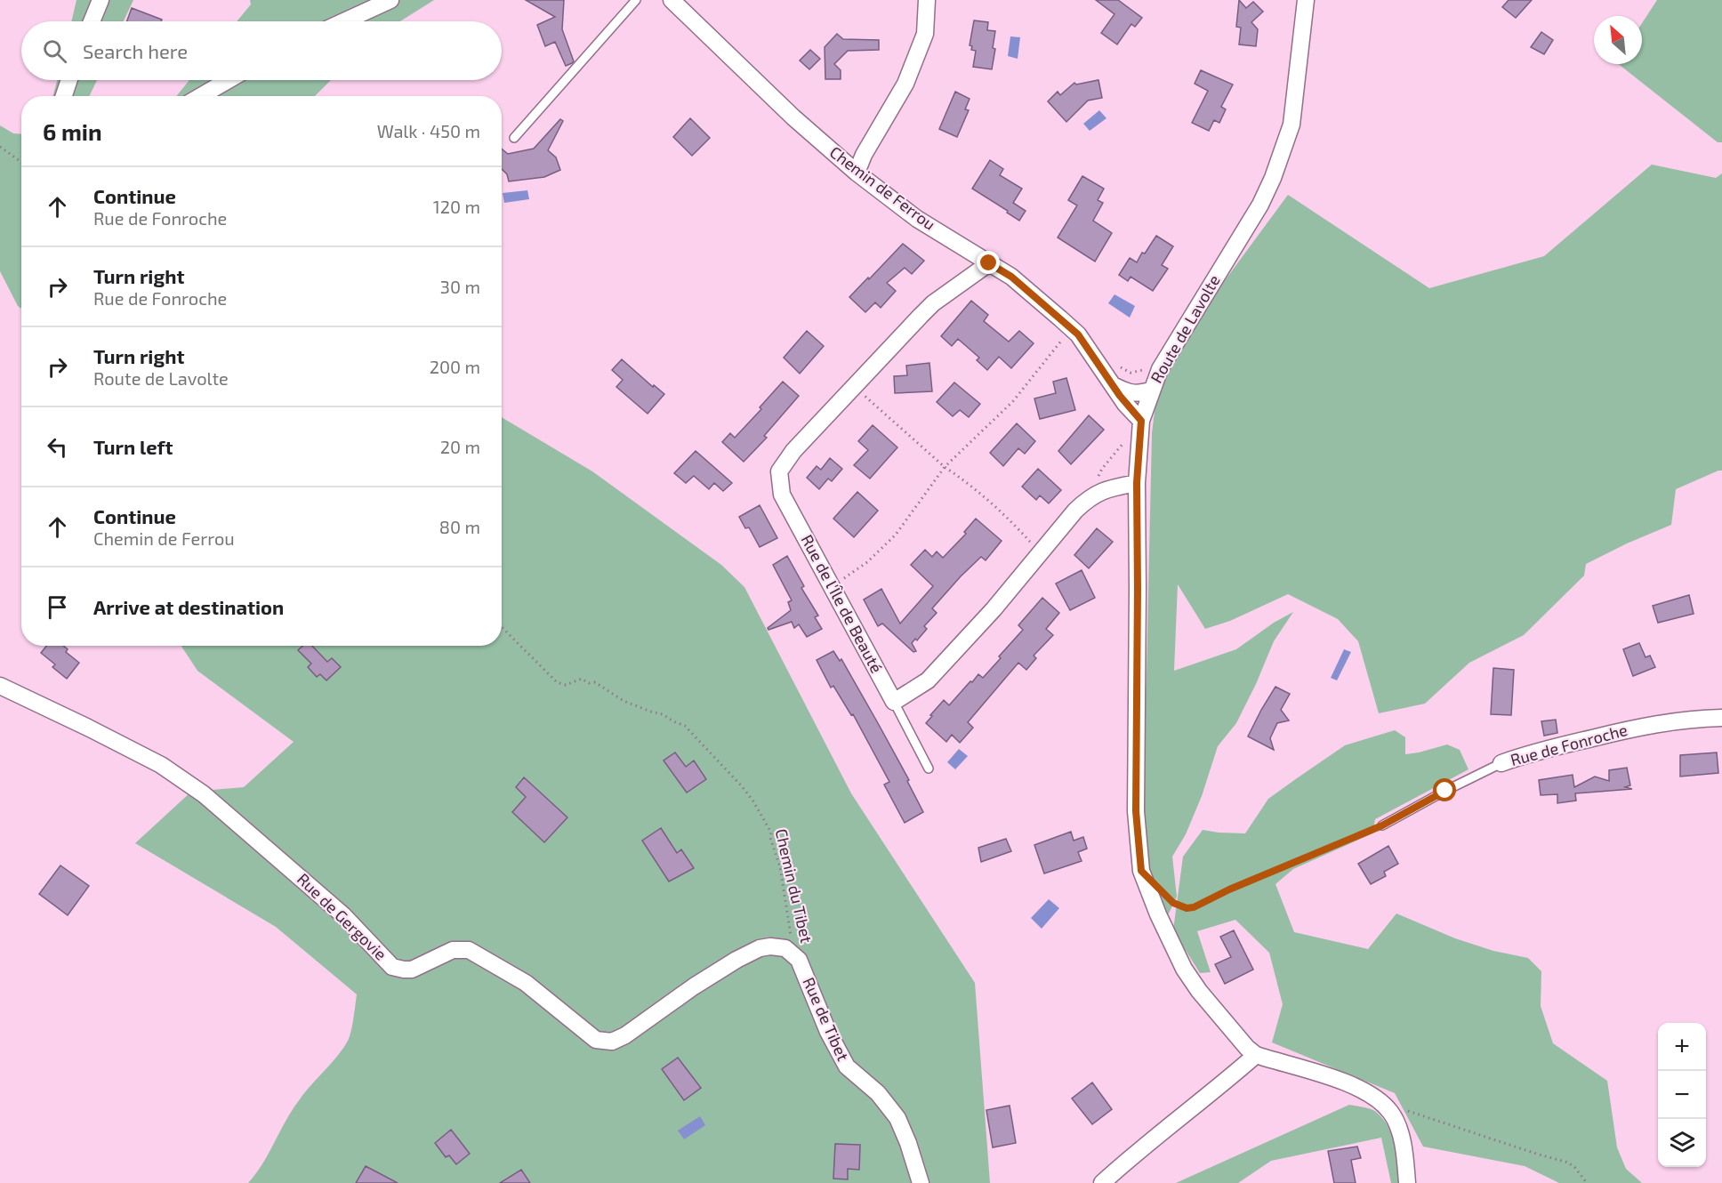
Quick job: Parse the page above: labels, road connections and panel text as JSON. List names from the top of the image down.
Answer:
{
  "streets": {
    "street": [
      "Chemin de Ferrou",
      "Route de Lavolte",
      "Rue de l'Île de Beauté",
      "Rue de Fonroche",
      "Rue de Gergovie",
      "Rue de Tibet"
    ],
    "path": ["Chemin du Tibet"]
  },
  "crossings": [
    ["Chemin de Ferrou", "Route de Lavolte"],
    ["Chemin de Ferrou", "Rue de l'Île de Beauté"],
    ["Rue de Gergovie", "Rue de Tibet"]
  ],
  "north": "top left",
  "page": {
    "search": "Search here",
    "heading": ["6 min", "Walk · 450 m"],
    "list": [
      ["Continue", "Rue de Fonroche", "120 m"],
      ["Turn right", "Rue de Fonroche", "30 m"],
      ["Turn right", "Route de Lavolte", "200 m"],
      ["Turn left", "20 m"],
      ["Continue", "Chemin de Ferrou", "80 m"],
      "Arrive at destination"
    ],
    "map_buttons": ["+", "−"]
  }
}
